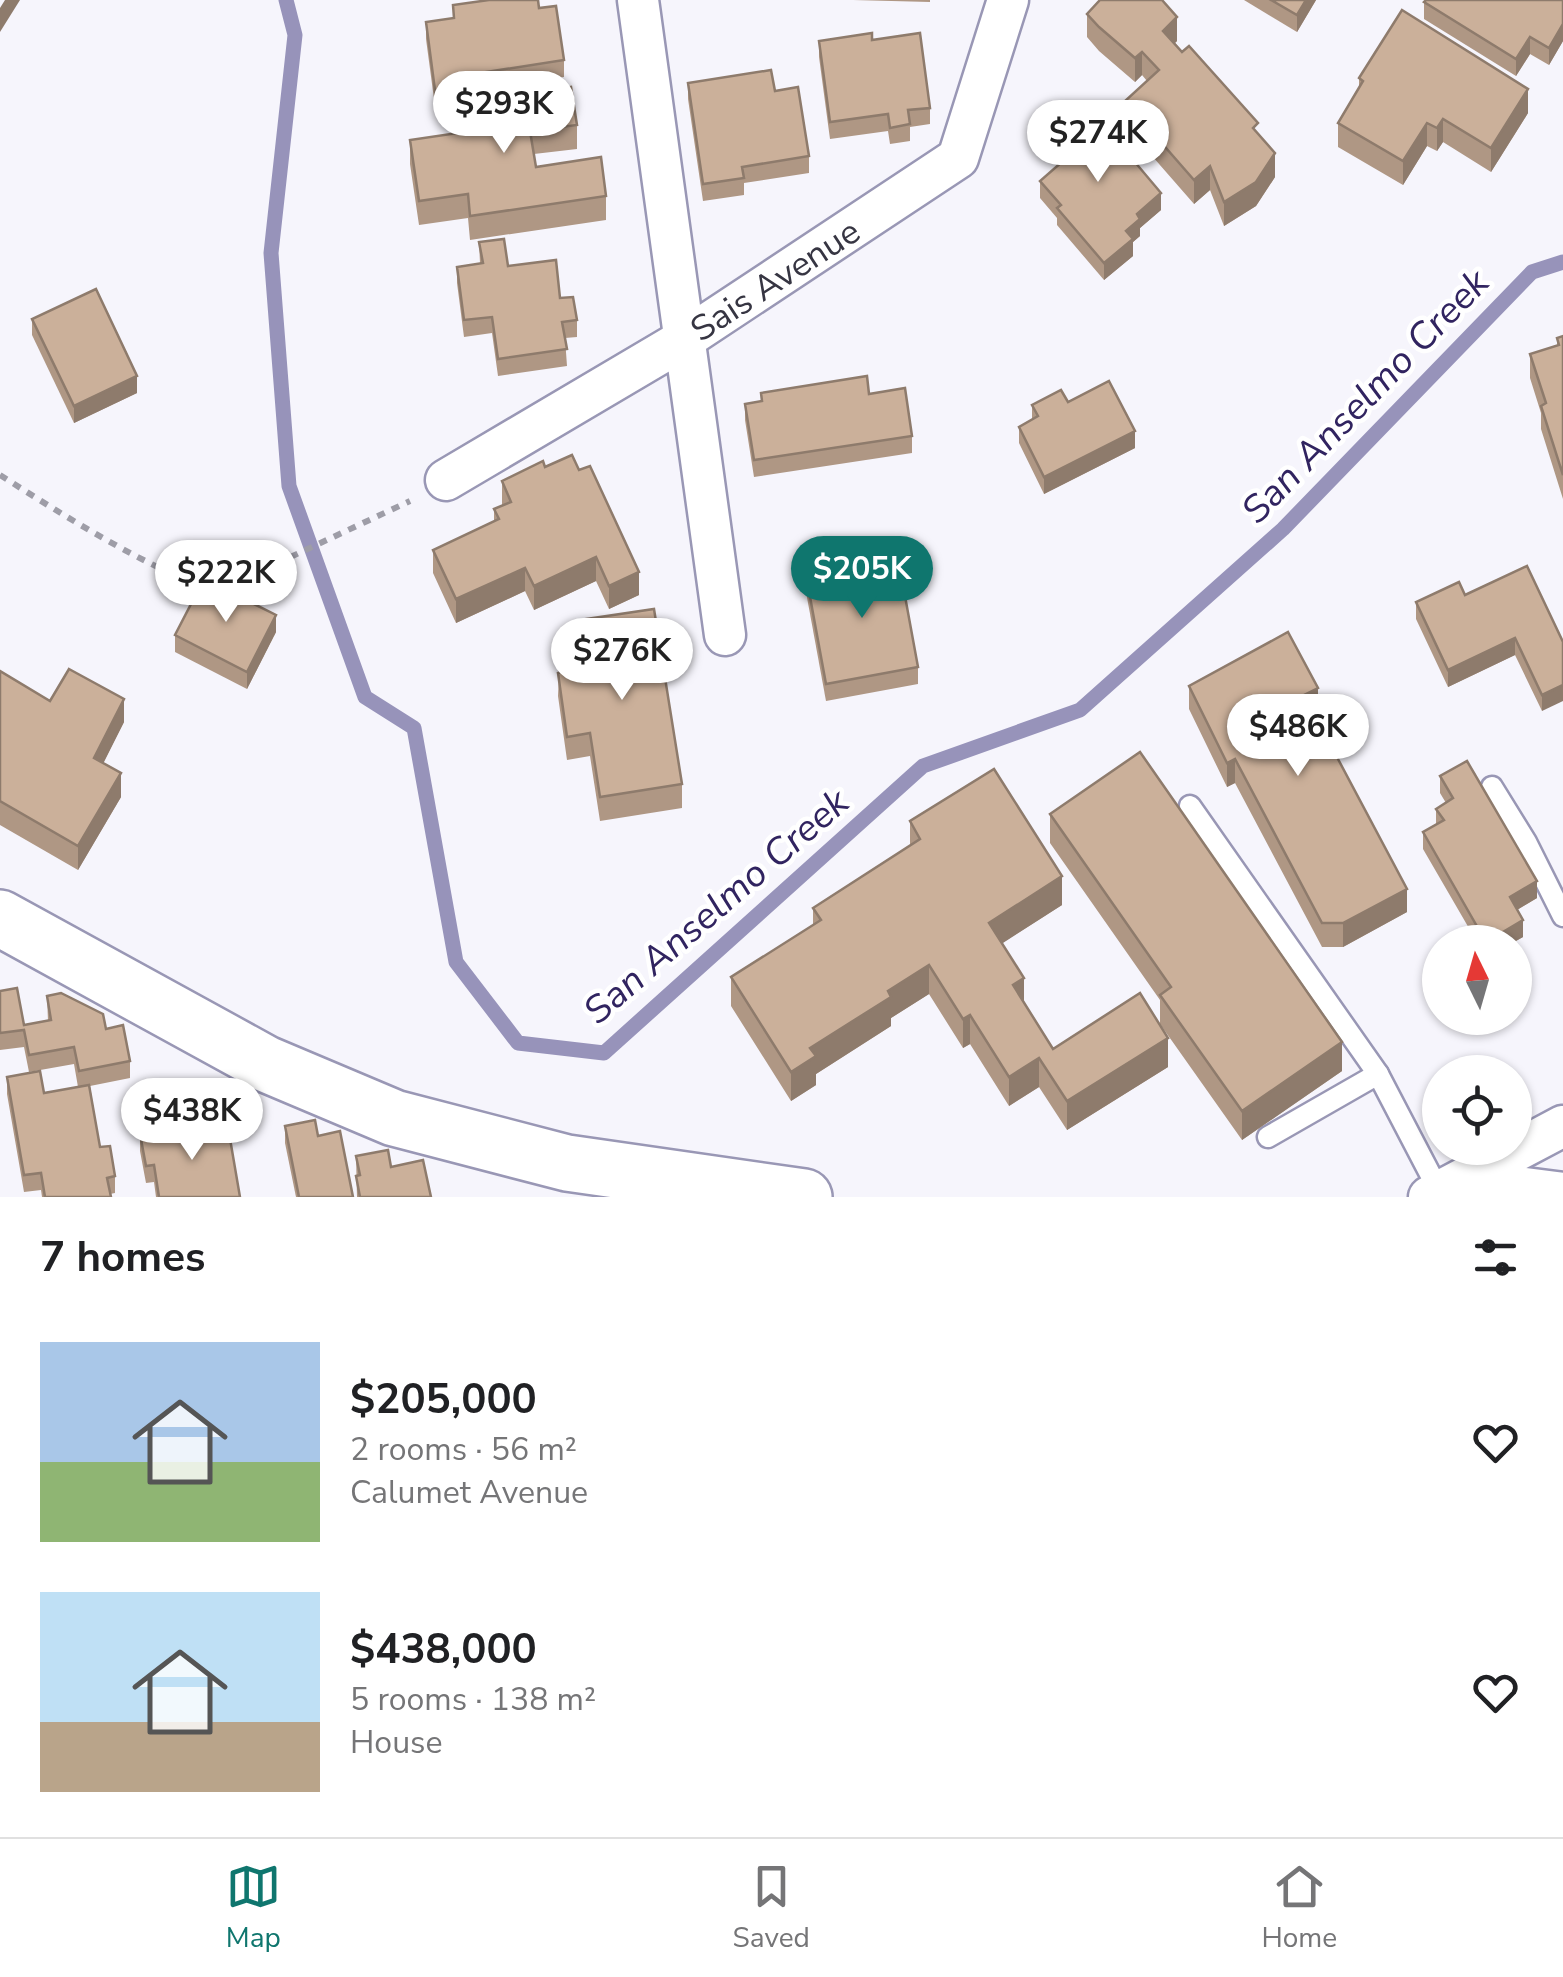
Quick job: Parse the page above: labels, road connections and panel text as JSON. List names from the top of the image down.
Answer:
{
  "streets": {
    "street": ["Sais Avenue"]
  },
  "water": ["San Anselmo Creek"],
  "north": "top",
  "page": {
    "price": [
      "$293K",
      "$274K",
      "$205K",
      "$222K",
      "$276K",
      "$486K",
      "$438K"
    ],
    "heading": "7 homes",
    "list": [
      {
        "name": "$205,000",
        "note": "2 rooms · 56 m² · Calumet Avenue"
      },
      {
        "name": "$438,000",
        "note": "5 rooms · 138 m² · House"
      }
    ],
    "tabs": ["Map", "Saved", "Home"]
  }
}
